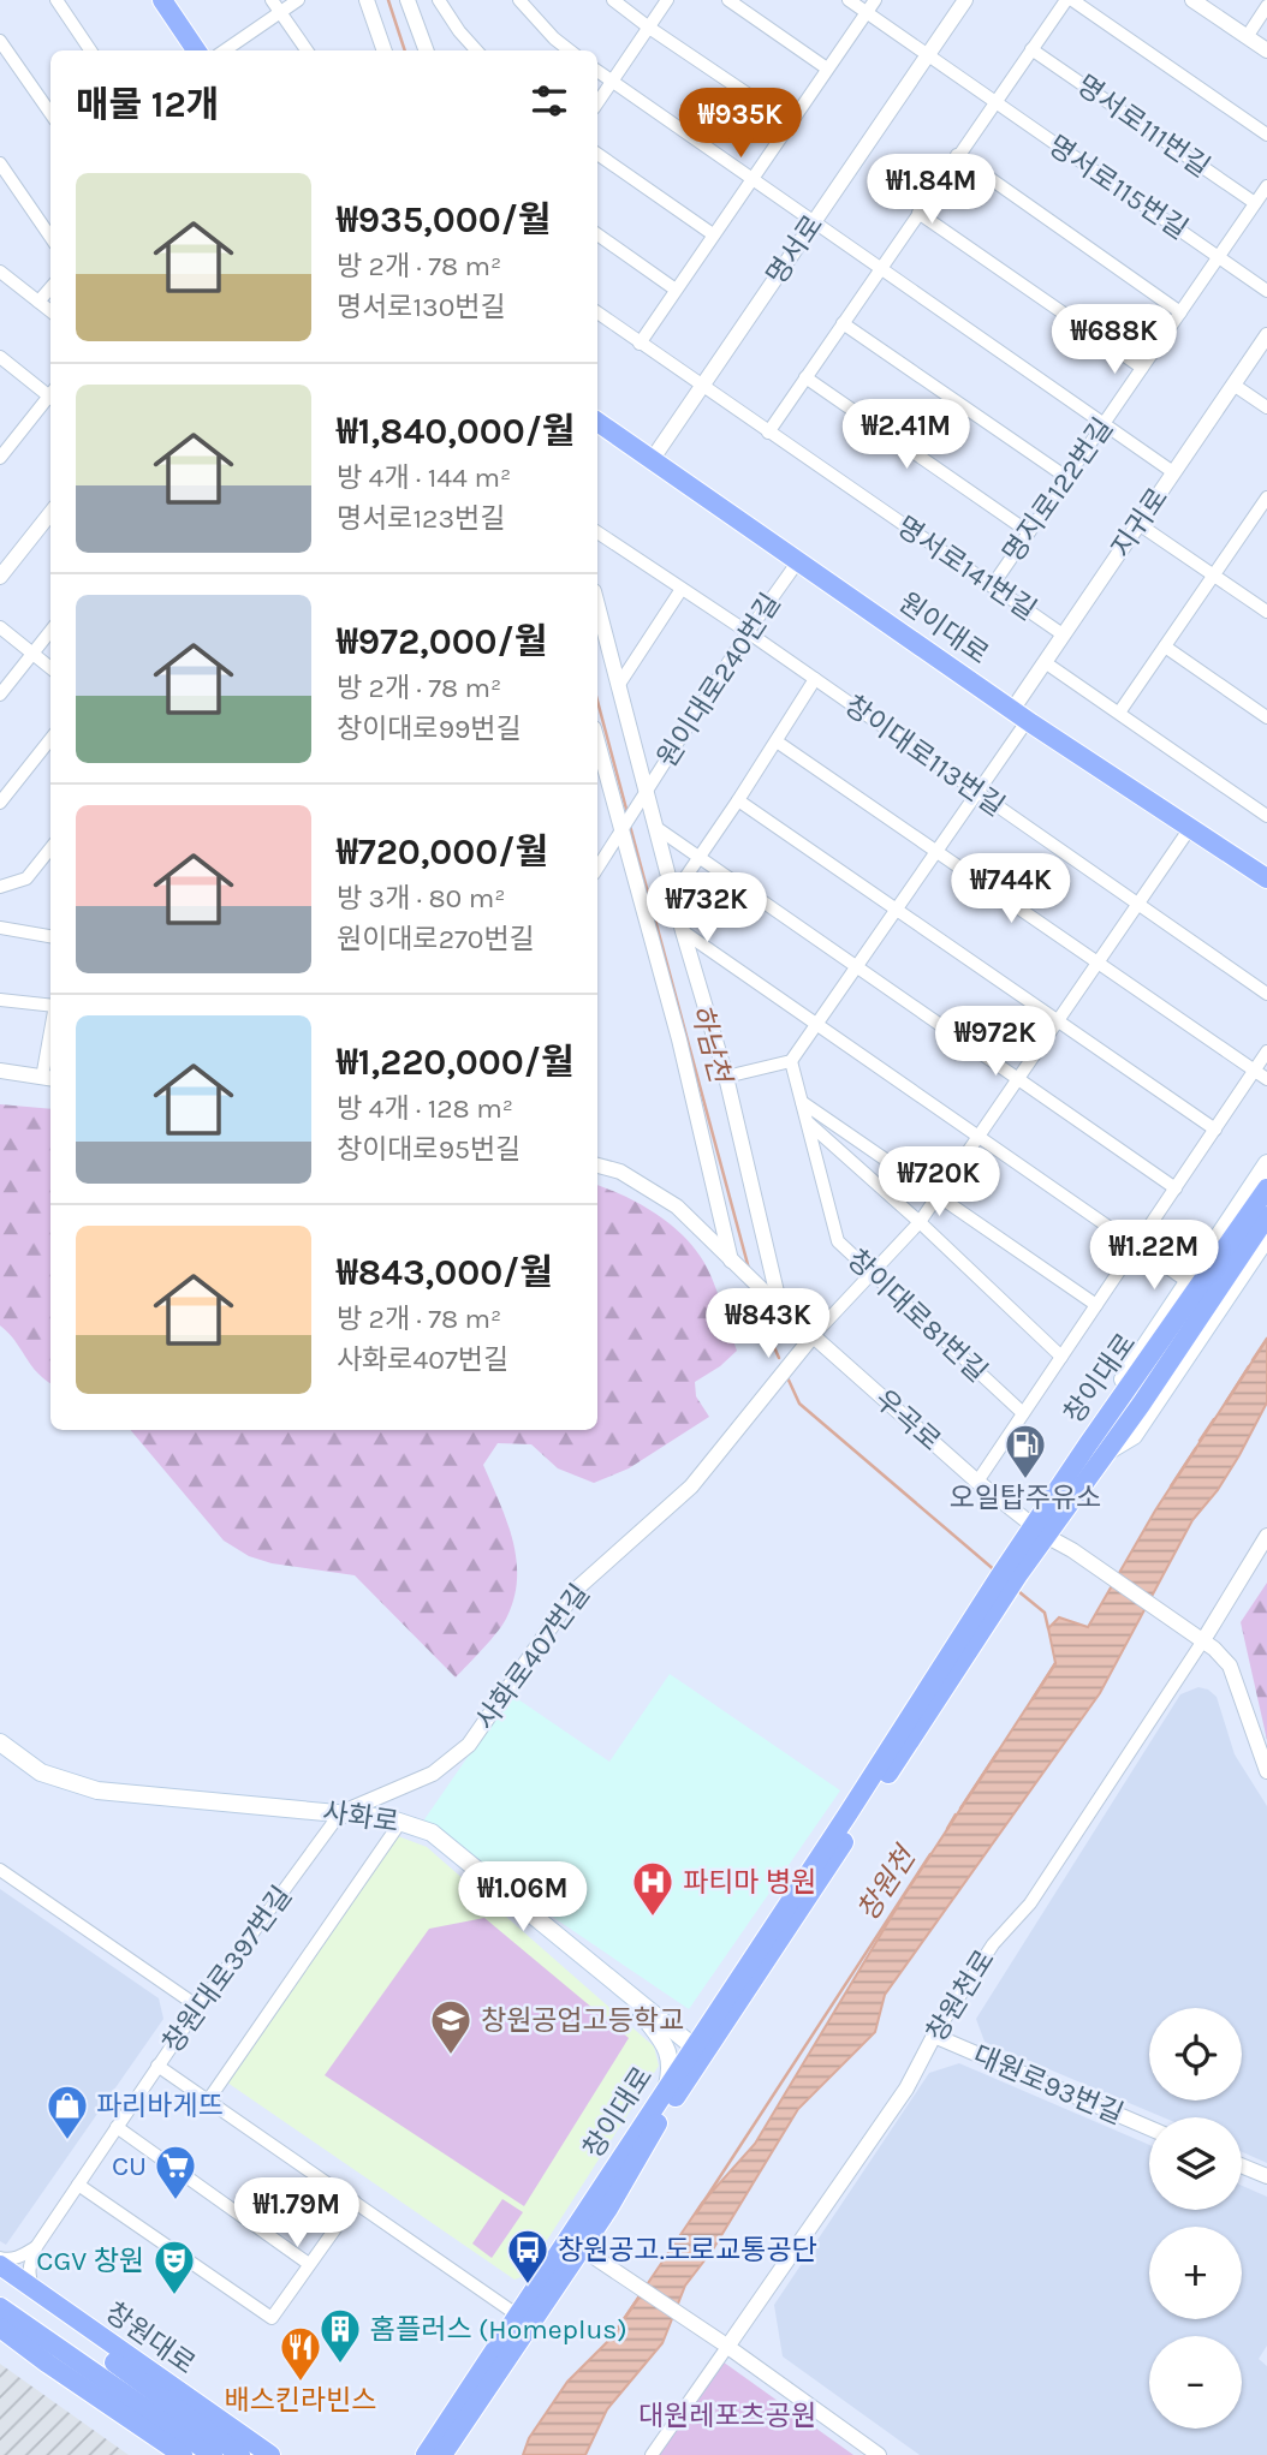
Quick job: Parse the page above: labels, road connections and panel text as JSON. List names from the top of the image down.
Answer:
{
  "streets": {
    "main road": [
      "원이대로",
      "창이대로",
      "사화로",
      "창원대로"
    ],
    "street": [
      "명서로111번길",
      "명서로115번길",
      "명서로",
      "명지로122번길",
      "지귀로",
      "명서로141번길",
      "원이대로240번길",
      "창이대로113번길",
      "창이대로81번길",
      "우곡로",
      "사화로407번길",
      "창원대로397번길",
      "창원천로",
      "대원로93번길"
    ]
  },
  "crossings": [
    ["명서로111번길", "명지로122번길"],
    ["명서로115번길", "명서로"],
    ["명서로115번길", "명지로122번길"],
    ["명서로", "명서로141번길"],
    ["명서로", "원이대로"],
    ["명지로122번길", "명서로141번길"],
    ["지귀로", "명서로141번길"],
    ["지귀로", "원이대로"],
    ["원이대로", "원이대로240번길"],
    ["원이대로240번길", "창이대로113번길"],
    ["창이대로", "우곡로"],
    ["창이대로", "사화로"],
    ["우곡로", "사화로407번길"],
    ["우곡로", "창원천로"],
    ["사화로407번길", "사화로"],
    ["사화로407번길", "창원대로397번길"],
    ["사화로", "창원대로397번길"],
    ["창원천로", "대원로93번길"]
  ],
  "water": ["하남천", "창원천"],
  "parks": ["대원레포츠공원"],
  "places": {
    "fuel station": ["오일탑주유소"],
    "hospital": ["파티마 병원"],
    "school or university": ["창원공업고등학교"],
    "shop": ["파리바게뜨"],
    "supermarket": ["CU"],
    "bus stop": ["창원공고.도로교통공단"],
    "theatre": ["CGV 창원"],
    "building": ["홈플러스 (Homeplus)"],
    "restaurant": ["배스킨라빈스"]
  },
  "page": {
    "heading": "매물 12개",
    "price": [
      "₩935K",
      "₩1.84M",
      "₩688K",
      "₩2.41M",
      "₩744K",
      "₩732K",
      "₩972K",
      "₩720K",
      "₩1.22M",
      "₩843K",
      "₩1.06M",
      "₩1.79M"
    ],
    "list": [
      {
        "name": "₩935,000/월",
        "note": "방 2개 · 78 m² · 명서로130번길"
      },
      {
        "name": "₩1,840,000/월",
        "note": "방 4개 · 144 m² · 명서로123번길"
      },
      {
        "name": "₩972,000/월",
        "note": "방 2개 · 78 m² · 창이대로99번길"
      },
      {
        "name": "₩720,000/월",
        "note": "방 3개 · 80 m² · 원이대로270번길"
      },
      {
        "name": "₩1,220,000/월",
        "note": "방 4개 · 128 m² · 창이대로95번길"
      },
      {
        "name": "₩843,000/월",
        "note": "방 2개 · 78 m² · 사화로407번길"
      }
    ],
    "map_buttons": ["+", "−"]
  }
}
